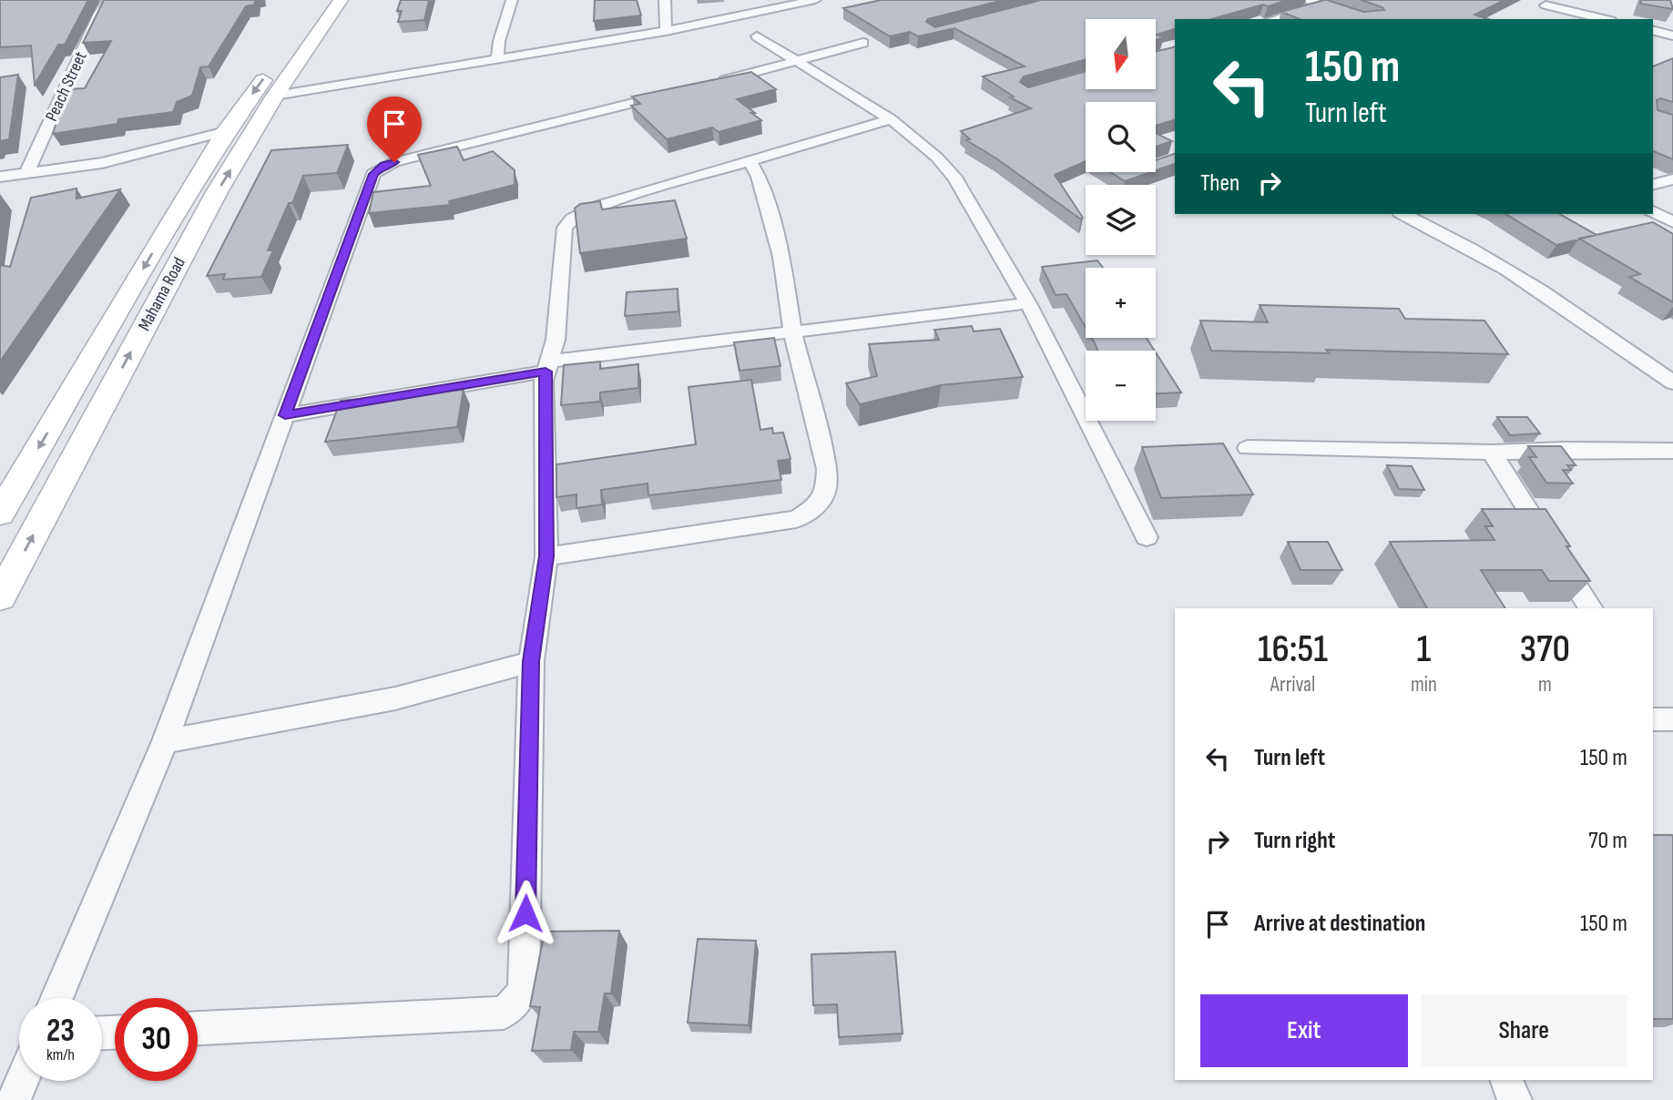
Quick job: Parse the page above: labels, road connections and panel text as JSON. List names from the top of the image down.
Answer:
{
  "streets": {
    "street": ["Peach Street", "Mahama Road"]
  },
  "north": "bottom",
  "page": {
    "map_buttons": ["+", "−"],
    "turn": ["150 m", "Turn left"],
    "then": "Then",
    "eta": [
      "16:51",
      "Arrival",
      "1",
      "min",
      "370",
      "m"
    ],
    "list": [
      {
        "name": "Turn left",
        "value": "150 m"
      },
      {
        "name": "Turn right",
        "value": "70 m"
      },
      {
        "name": "Arrive at destination",
        "value": "150 m"
      }
    ],
    "buttons": ["Exit", "Share"],
    "speed": "23 km/h",
    "limit": "30"
  }
}
